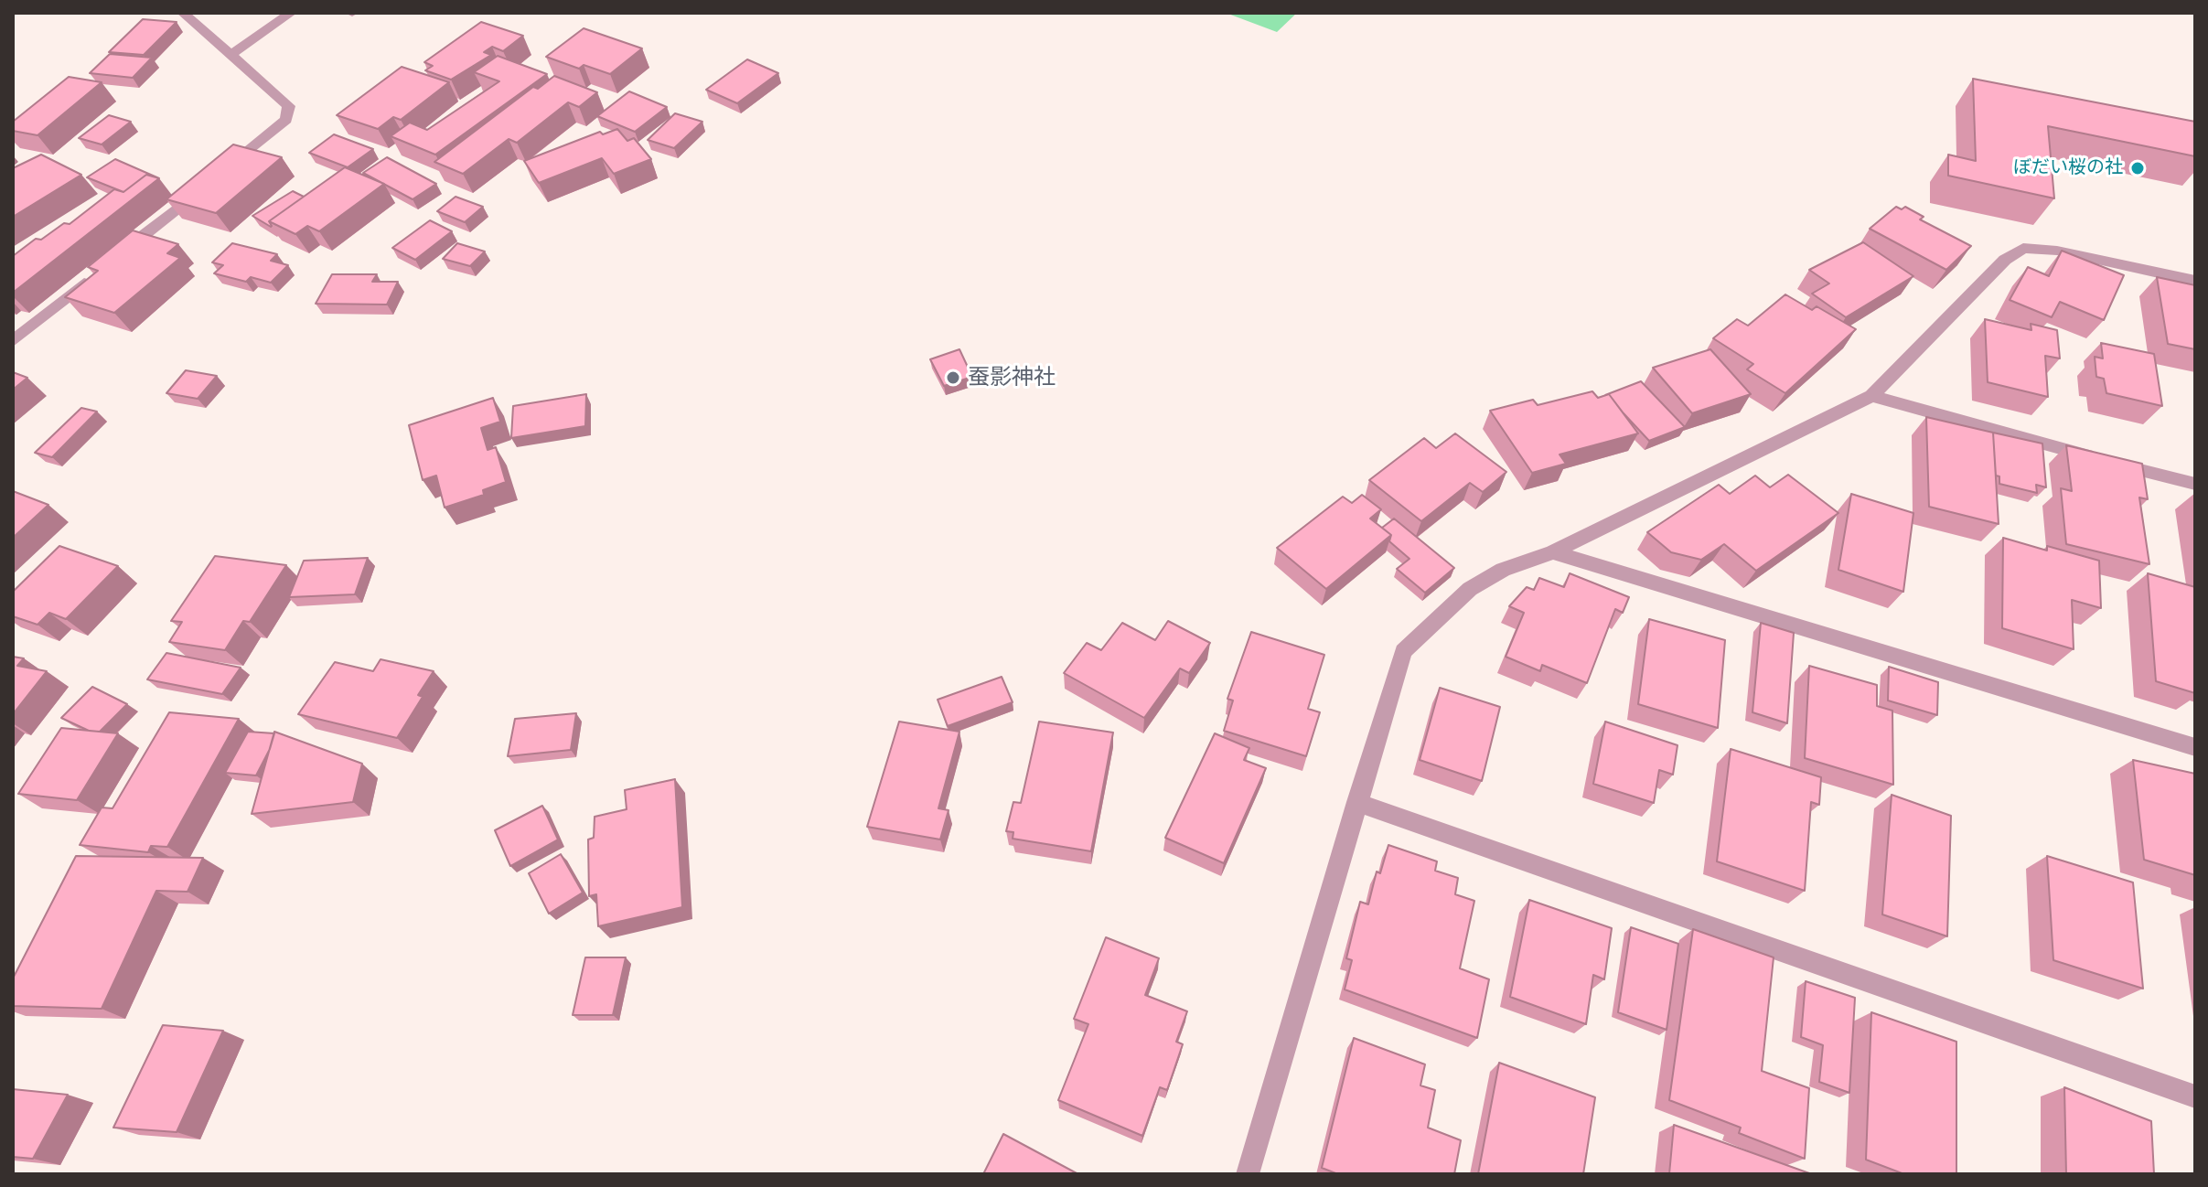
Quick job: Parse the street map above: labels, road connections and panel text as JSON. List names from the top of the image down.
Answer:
{
  "places": ["ぼだい桜の社", "蚕影神社"]
}
